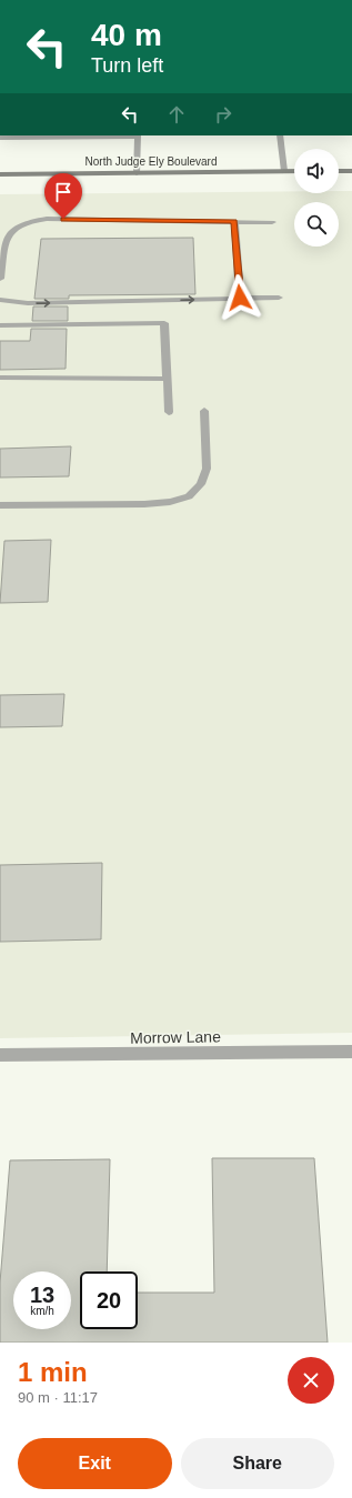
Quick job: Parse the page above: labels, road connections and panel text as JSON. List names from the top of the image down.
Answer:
{
  "streets": {
    "main road": ["North Judge Ely Boulevard"],
    "street": ["Morrow Lane"]
  },
  "page": {
    "turn": ["40 m", "Turn left"],
    "speed": "13 km/h",
    "limit": "20",
    "heading": ["1 min", "90 m · 11:17"],
    "buttons": ["Exit", "Share"]
  }
}
